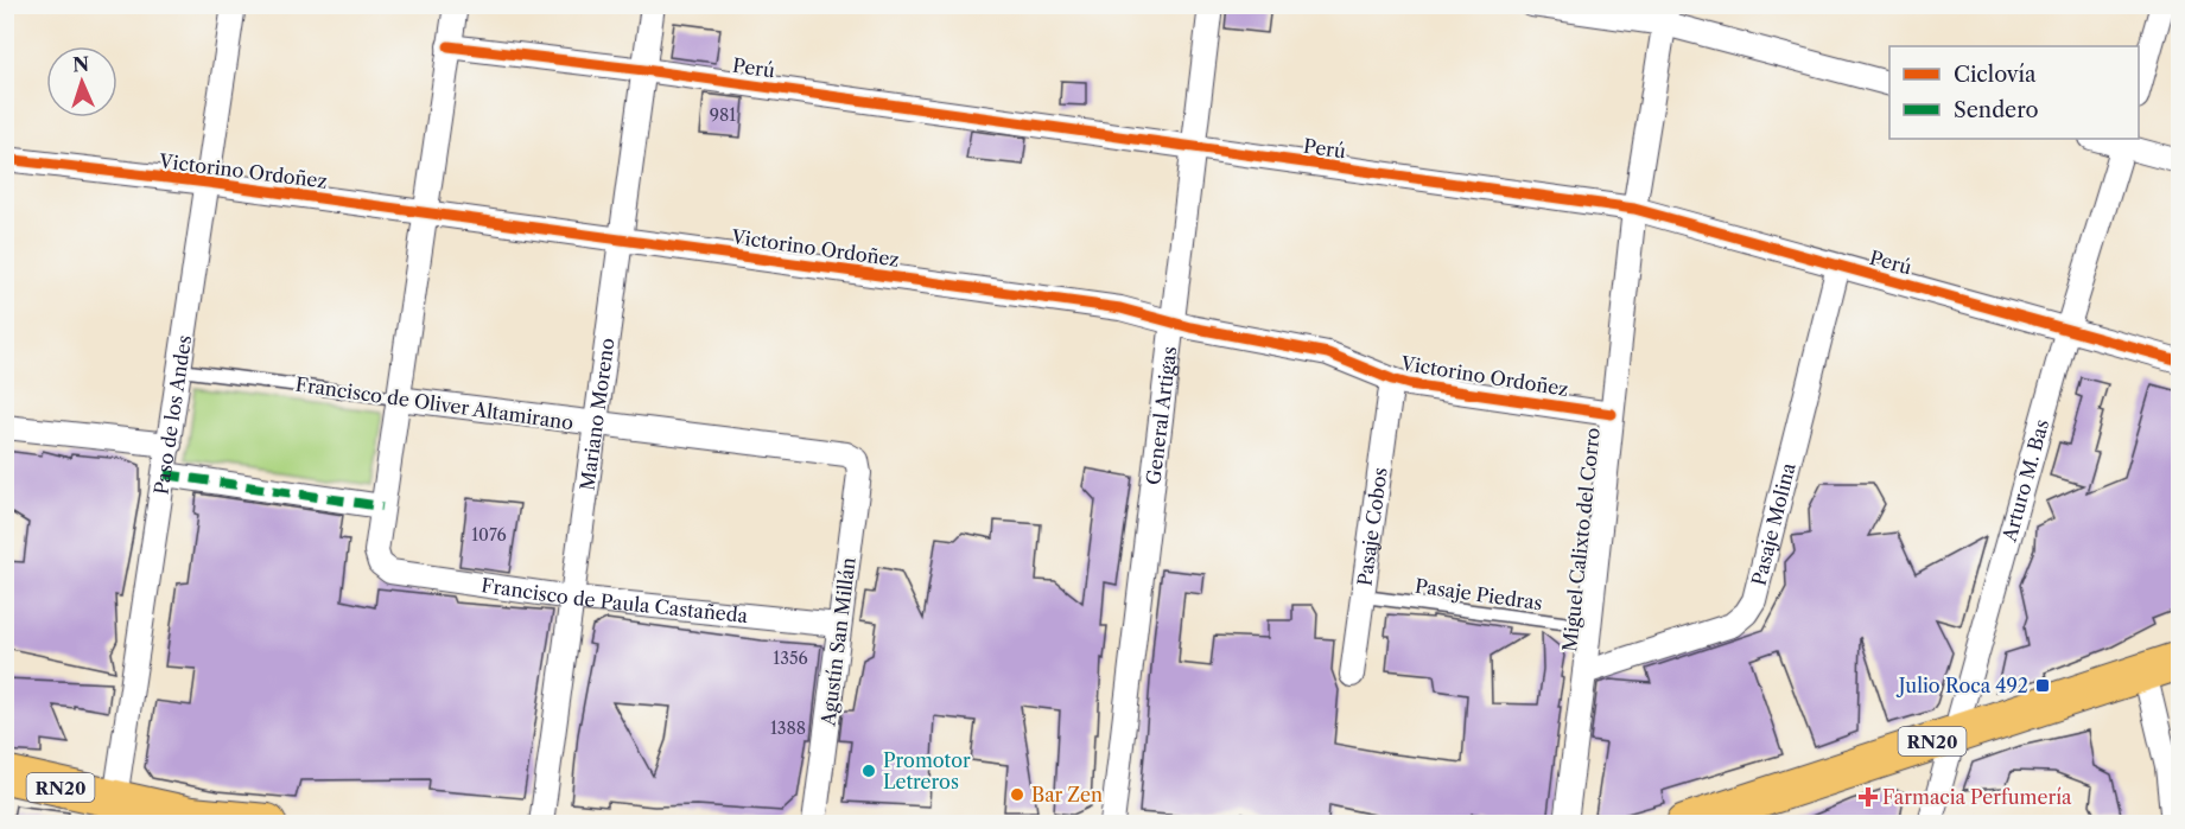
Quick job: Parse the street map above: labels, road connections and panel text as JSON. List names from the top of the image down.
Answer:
{
  "streets": {
    "main road": ["RN20"],
    "street": [
      "Perú",
      "Victorino Ordoñez",
      "Francisco de Oliver Altamirano",
      "General Artigas",
      "Paso de los Andes",
      "Mariano Moreno",
      "Arturo M. Bas",
      "Pasaje Molina",
      "Pasaje Cobos",
      "Miguel Calixto del Corro",
      "Francisco de Paula Castañeda",
      "Agustín San Millán"
    ],
    "lane": ["Pasaje Piedras"]
  },
  "crossings": [
    ["Perú", "General Artigas"],
    ["Perú", "Mariano Moreno"],
    ["Perú", "Arturo M. Bas"],
    ["Perú", "Pasaje Molina"],
    ["Perú", "Miguel Calixto del Corro"],
    ["Victorino Ordoñez", "General Artigas"],
    ["Victorino Ordoñez", "Paso de los Andes"],
    ["Victorino Ordoñez", "Mariano Moreno"],
    ["Victorino Ordoñez", "Pasaje Cobos"],
    ["Victorino Ordoñez", "Miguel Calixto del Corro"],
    ["Francisco de Oliver Altamirano", "Paso de los Andes"],
    ["Francisco de Oliver Altamirano", "Mariano Moreno"],
    ["Francisco de Oliver Altamirano", "Agustín San Millán"],
    ["Paso de los Andes", "RN20"],
    ["Mariano Moreno", "Francisco de Paula Castañeda"],
    ["Arturo M. Bas", "RN20"],
    ["Pasaje Molina", "Miguel Calixto del Corro"],
    ["Pasaje Cobos", "Pasaje Piedras"],
    ["Miguel Calixto del Corro", "Pasaje Piedras"],
    ["Francisco de Paula Castañeda", "Agustín San Millán"]
  ],
  "places": {
    "transit": ["Julio Roca 492"],
    "other": ["Promotor Letreros", "Bar Zen"],
    "health": ["Farmacia Perfumería"]
  },
  "house_numbers": [
    "981",
    "1076",
    "1356",
    "1388"
  ],
  "legend": ["Ciclovía", "Sendero"],
  "north": "top"
}
